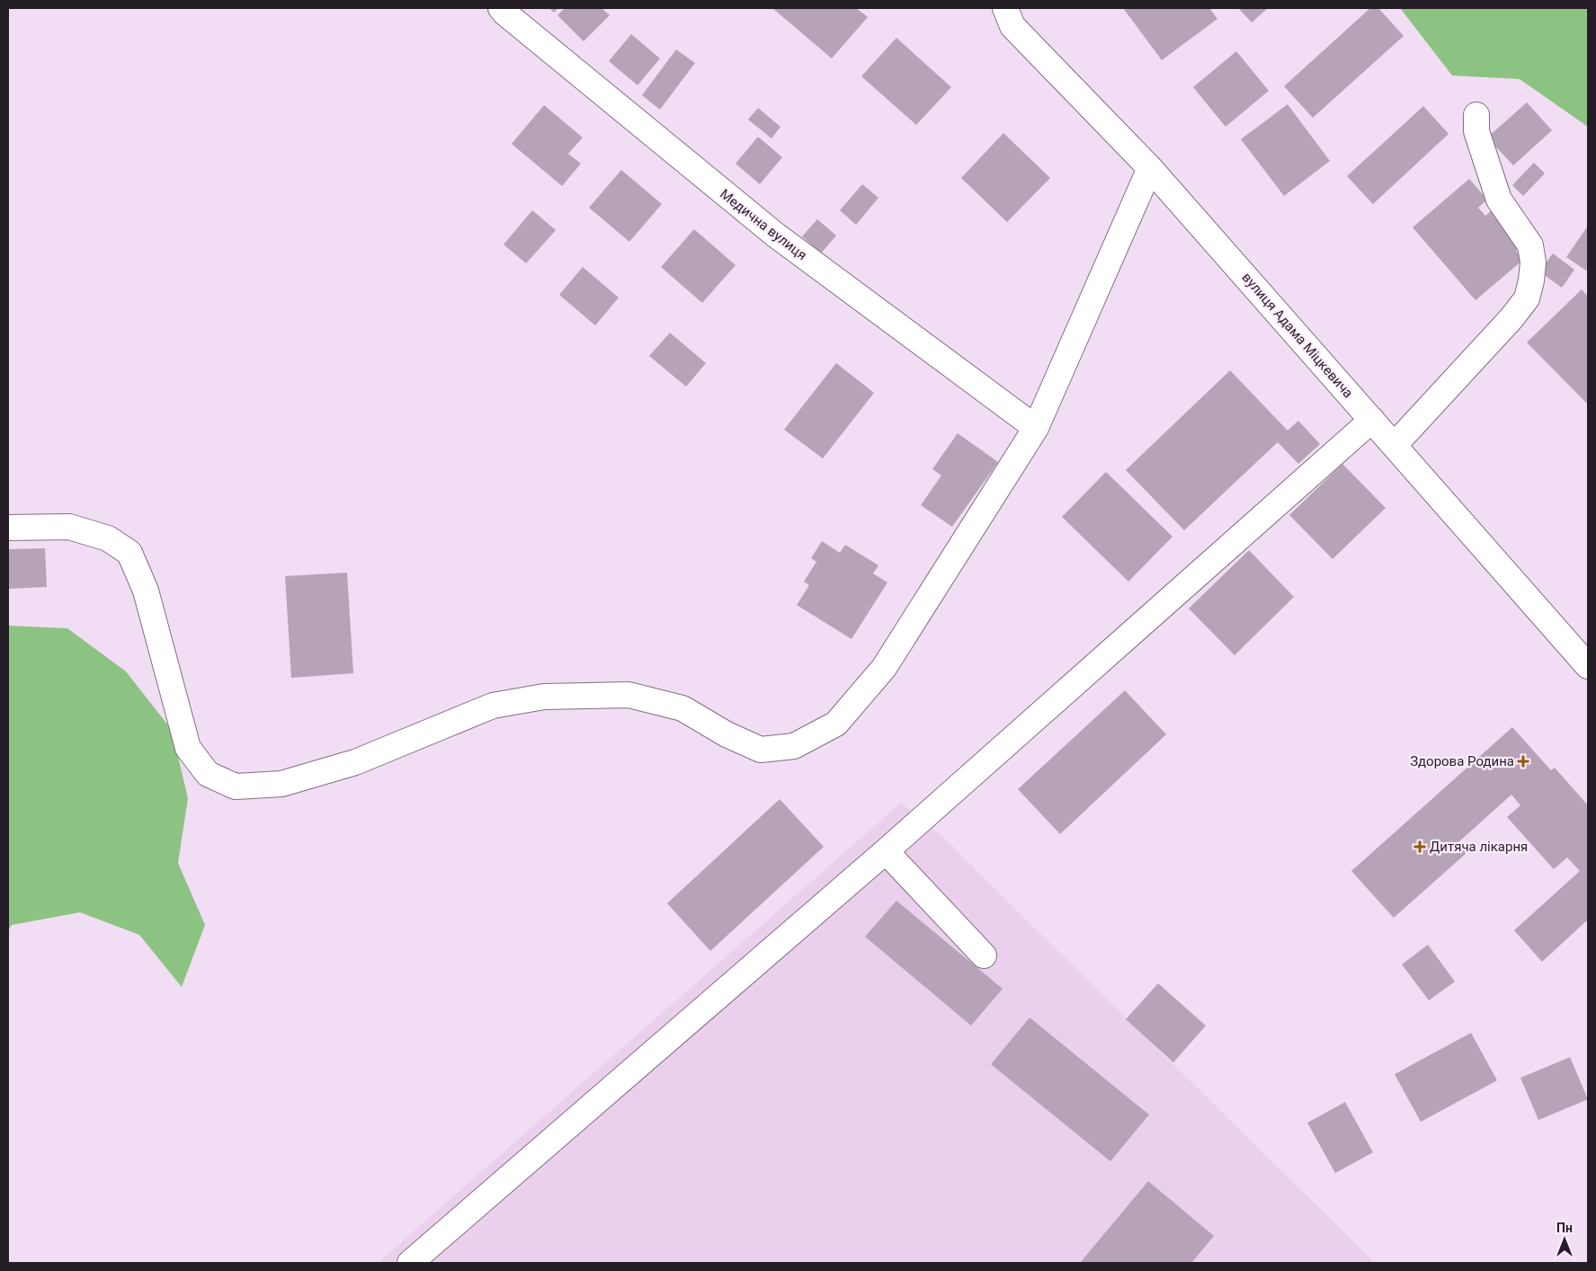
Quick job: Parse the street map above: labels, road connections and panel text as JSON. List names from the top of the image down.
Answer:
{
  "streets": {
    "street": ["Медична вулиця", "вулиця Адама Міцкевича"]
  },
  "places": {
    "health": ["Здорова Родина", "Дитяча лікарня"]
  },
  "north": "top"
}
